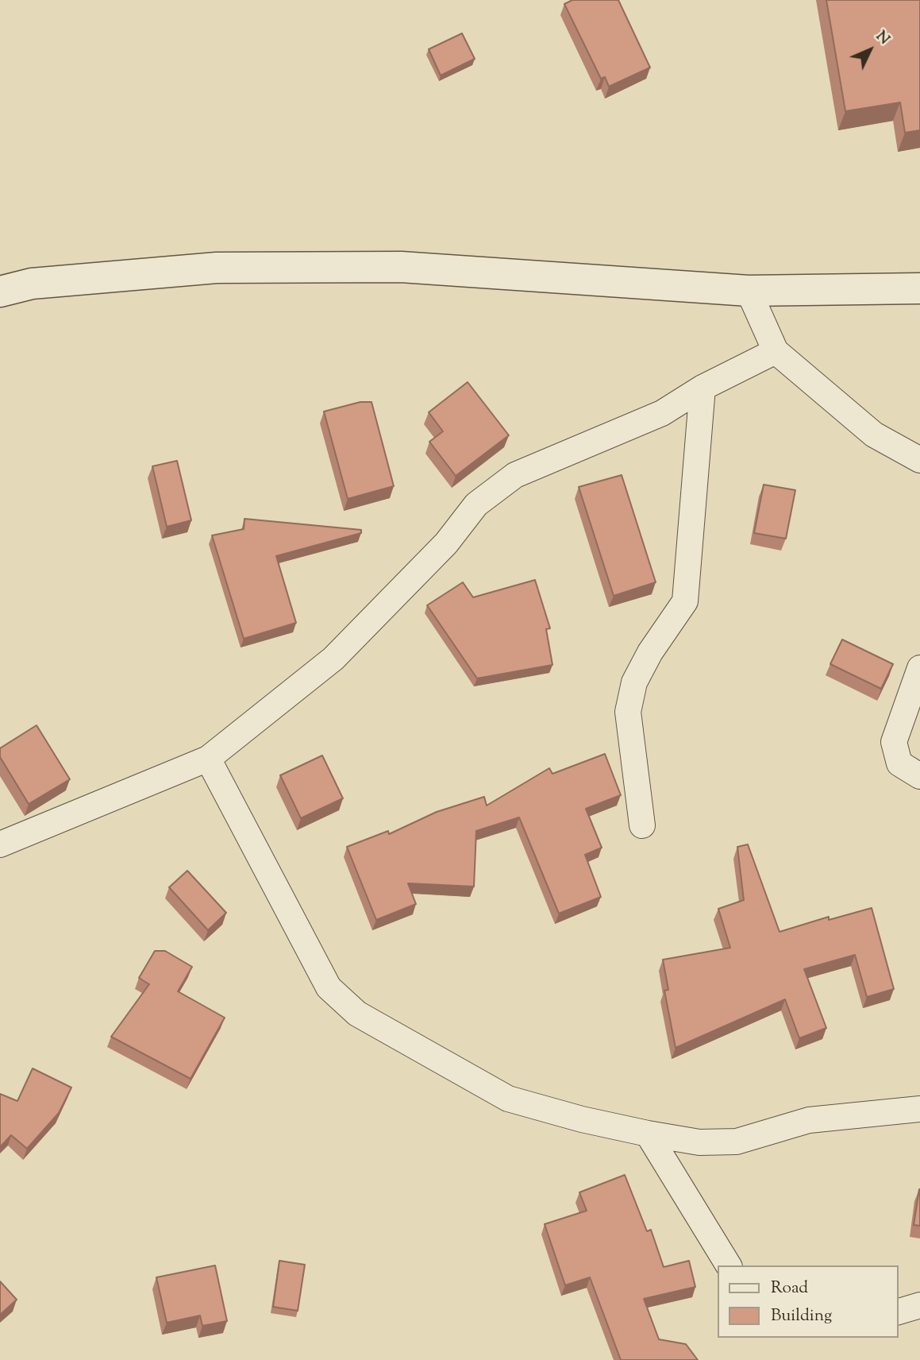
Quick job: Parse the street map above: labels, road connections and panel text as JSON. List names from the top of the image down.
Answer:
{
  "legend": ["Road", "Building"],
  "north": "top right"
}
